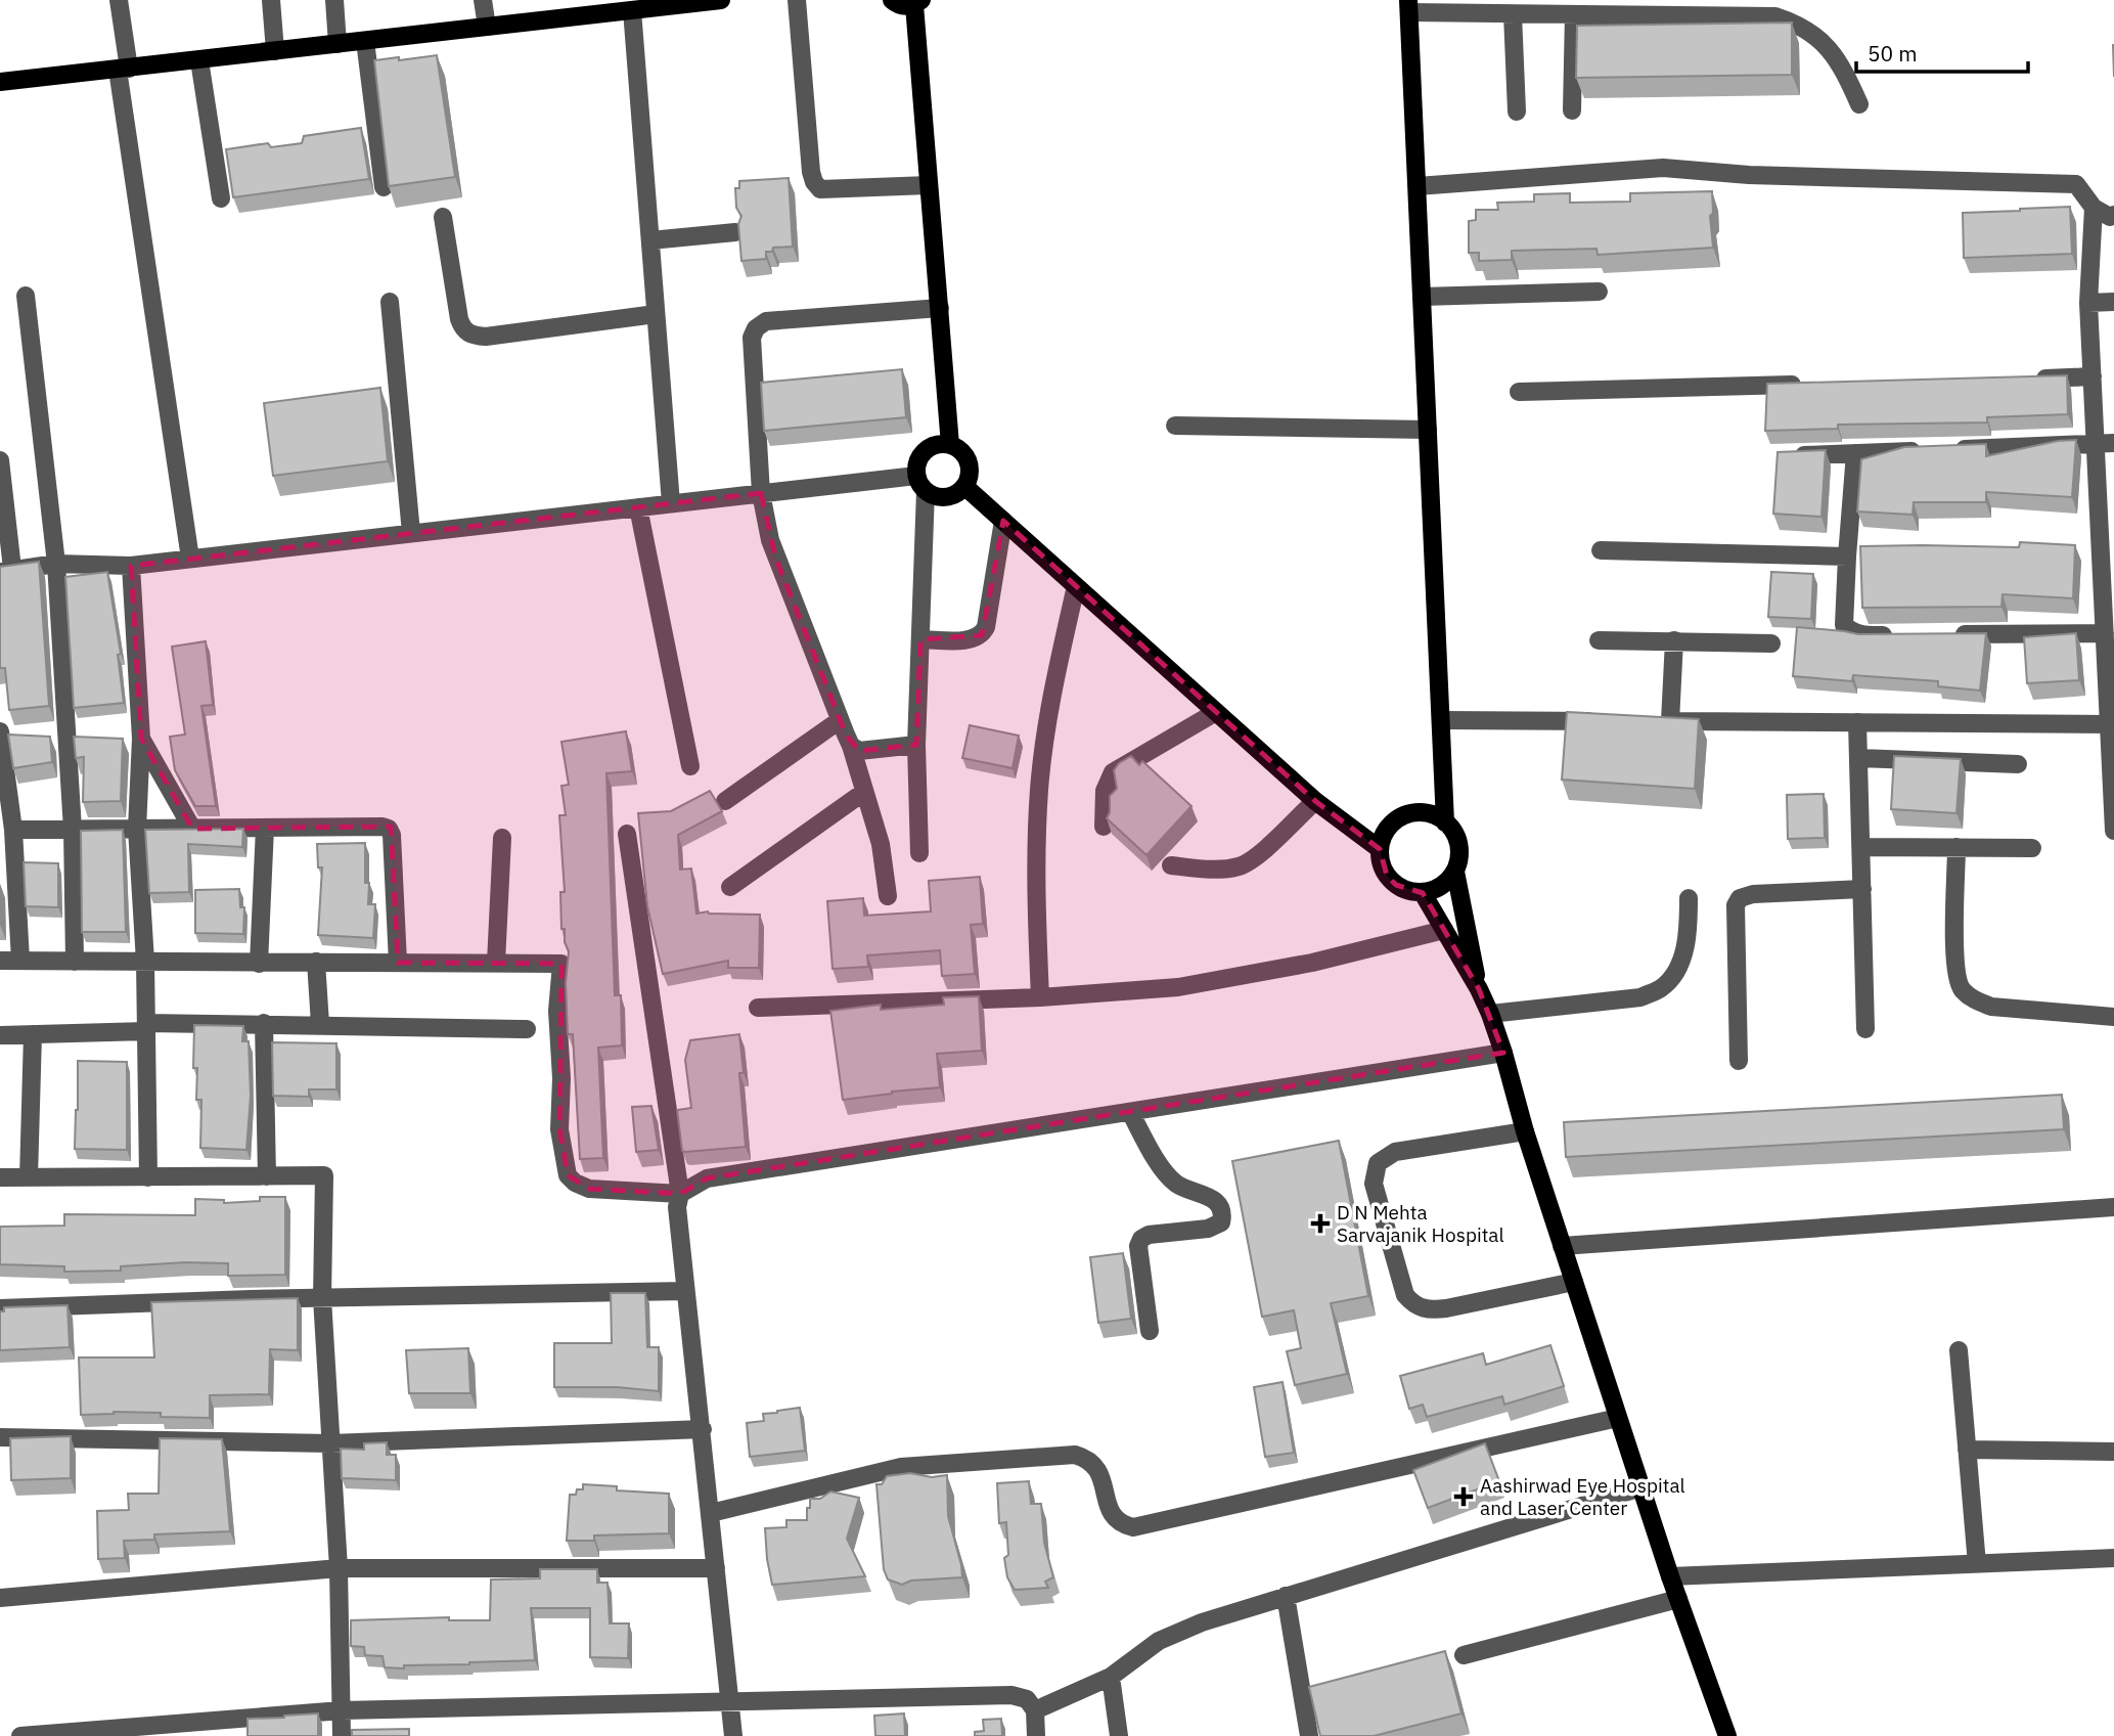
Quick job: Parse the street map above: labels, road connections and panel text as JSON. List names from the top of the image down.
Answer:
{
  "places": {
    "health": ["D N Mehta Sarvajanik Hospital", "Aashirwad Eye Hospital and Laser Center"]
  },
  "scale_bar": "50 m"
}
